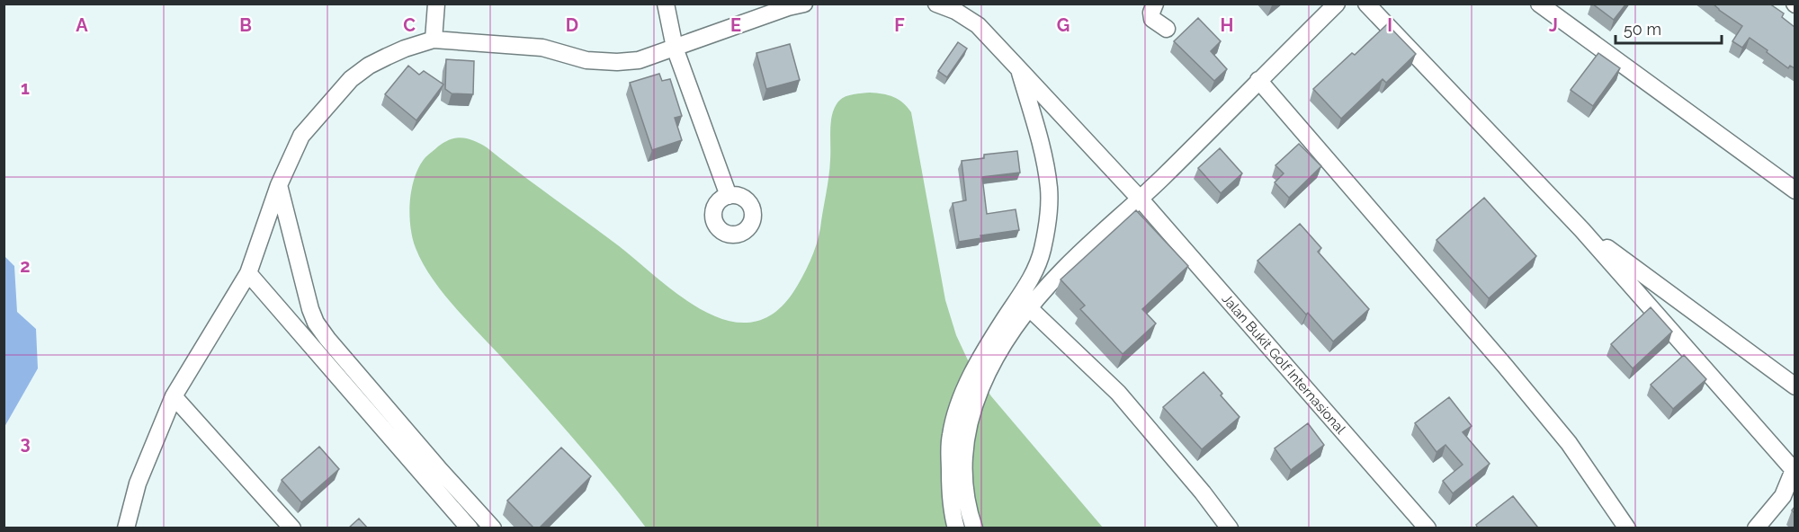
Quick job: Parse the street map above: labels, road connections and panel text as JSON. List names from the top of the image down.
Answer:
{
  "streets": {
    "street": ["Jalan Bukit Golf Internasional"]
  },
  "scale_bar": "50 m",
  "grid": {
    "columns": [
      "A",
      "B",
      "C",
      "D",
      "E",
      "F",
      "G",
      "H",
      "I",
      "J"
    ],
    "rows": ["1", "2", "3"]
  }
}
